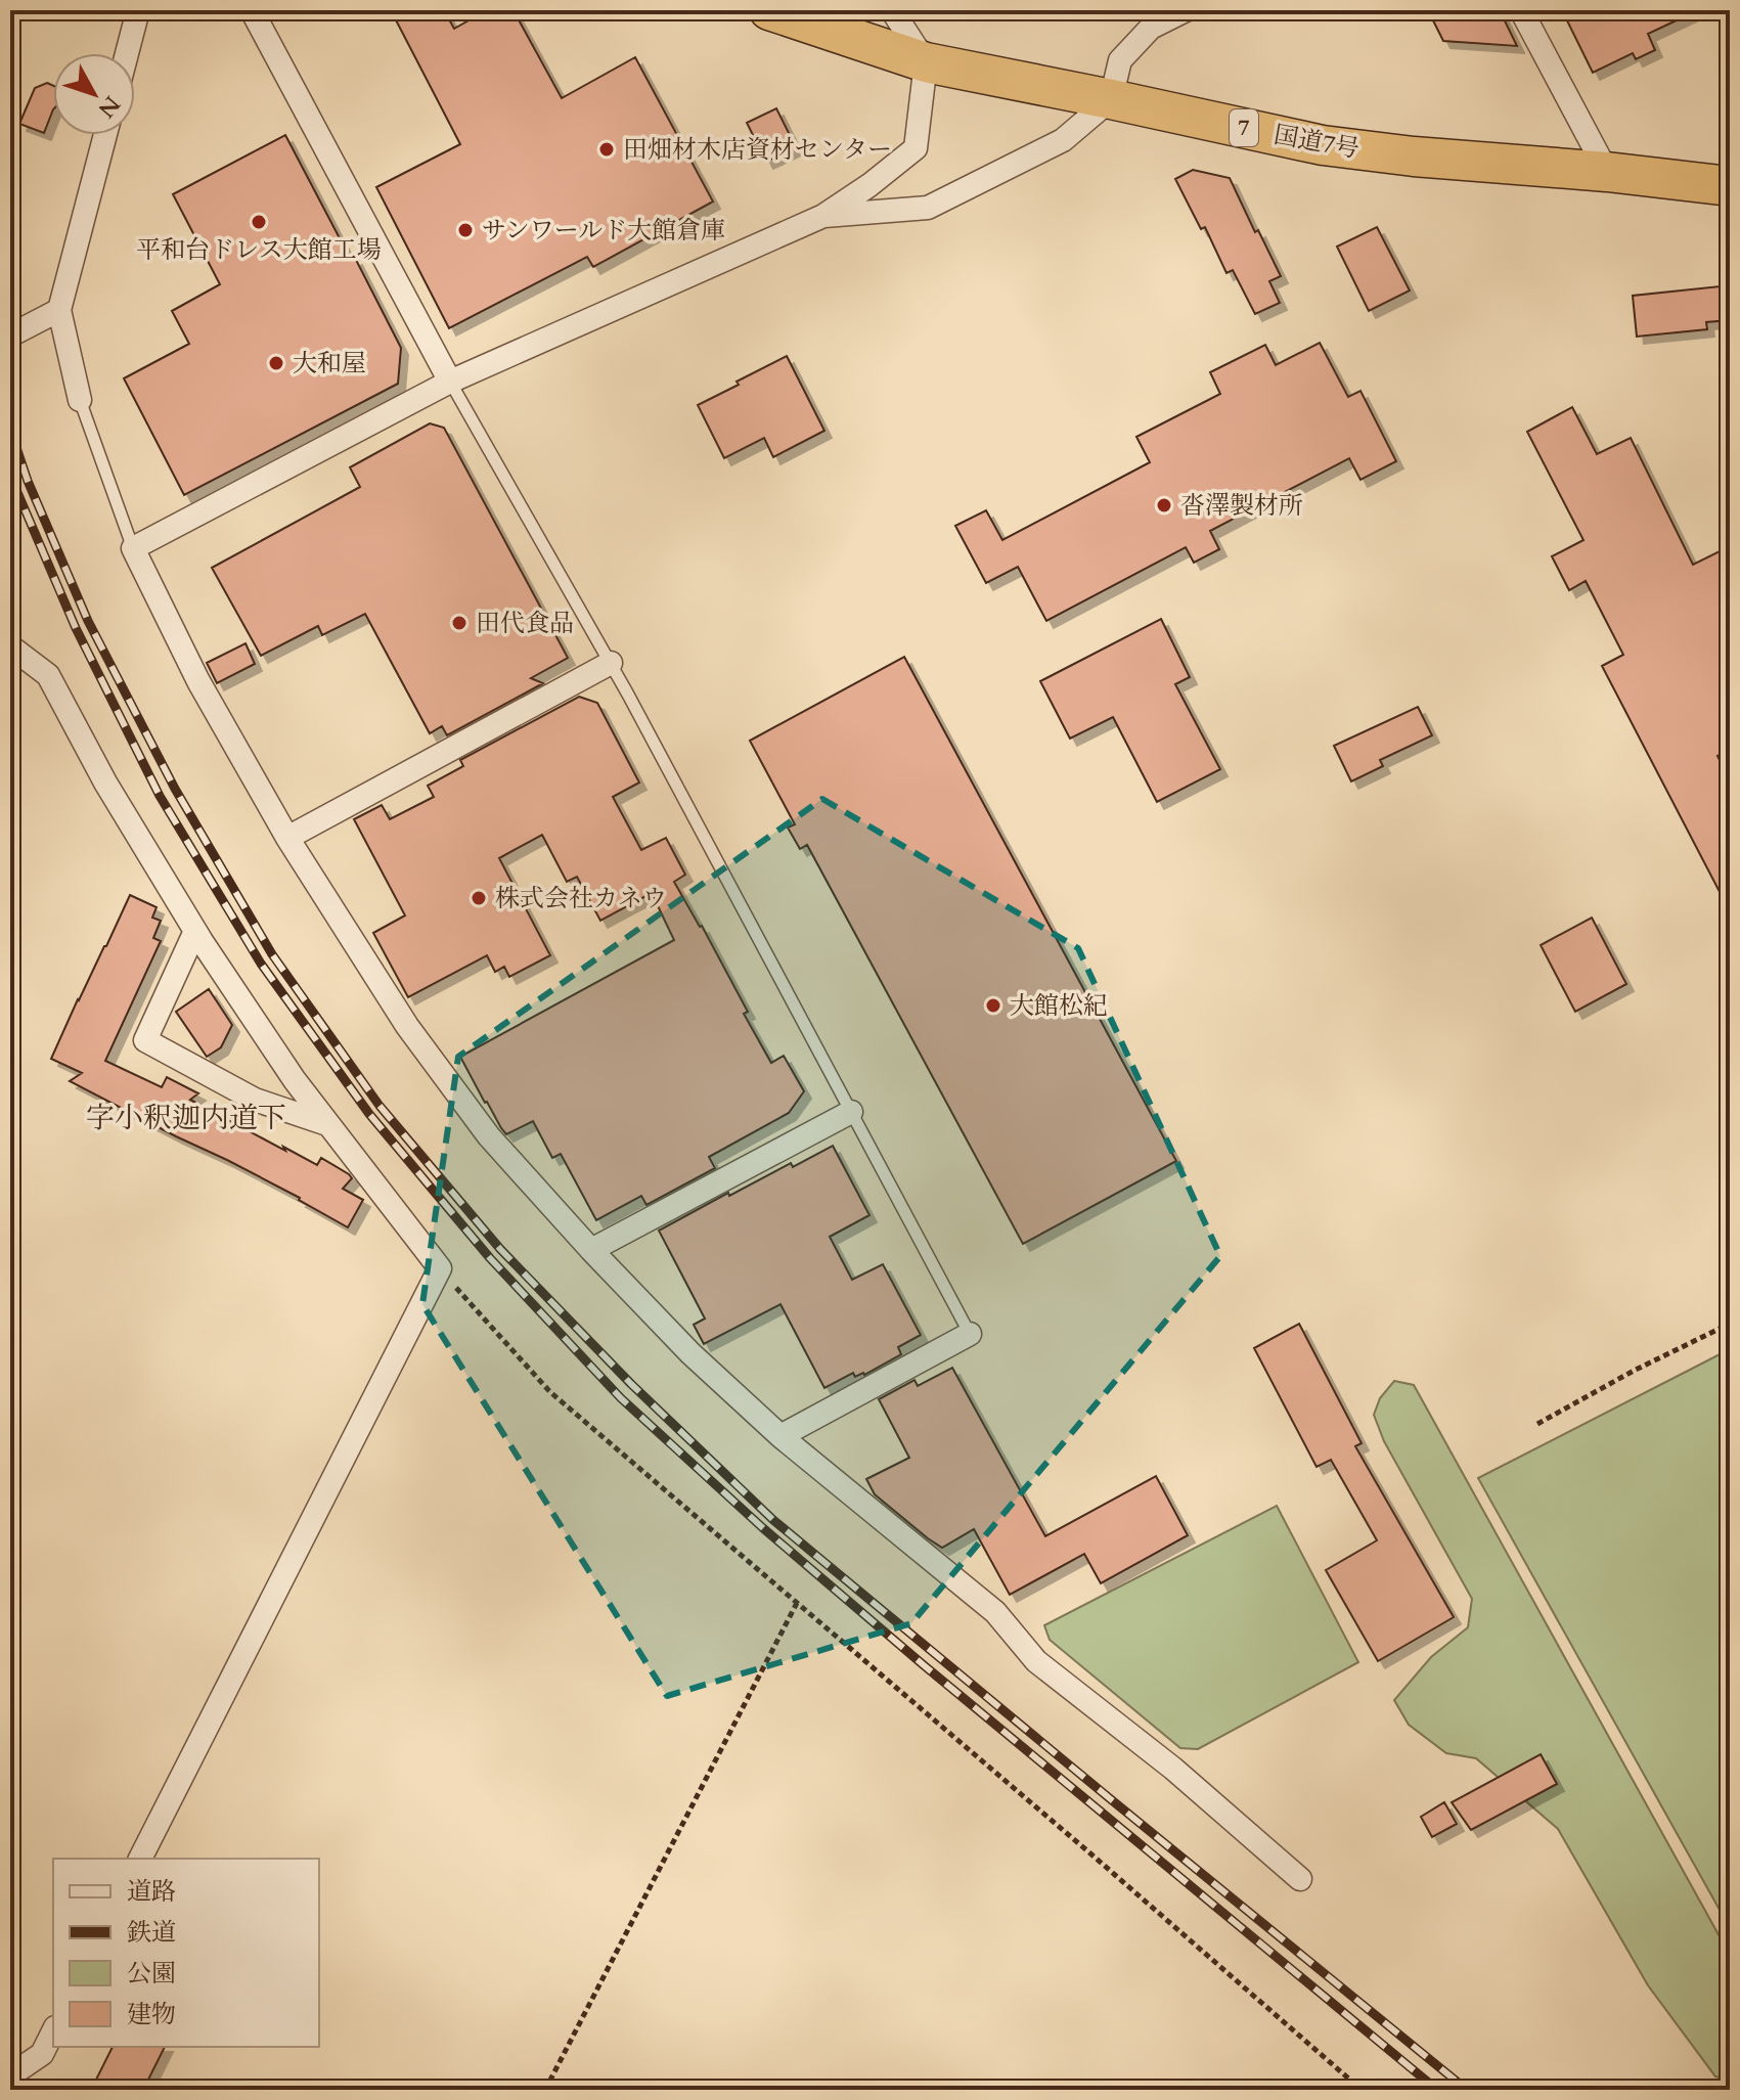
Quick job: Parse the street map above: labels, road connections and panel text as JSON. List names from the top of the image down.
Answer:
{
  "streets": {
    "highway": ["7", "国道7号"]
  },
  "districts": ["字小釈迦内道下"],
  "places": [
    "田畑材木店資材センター",
    "平和台ドレス大館工場",
    "サンワールド大館倉庫",
    "大和屋",
    "沓澤製材所",
    "田代食品",
    "株式会社カネウ",
    "大館松紀"
  ],
  "legend": [
    "道路",
    "鉄道",
    "公園",
    "建物"
  ],
  "north": "bottom right"
}
